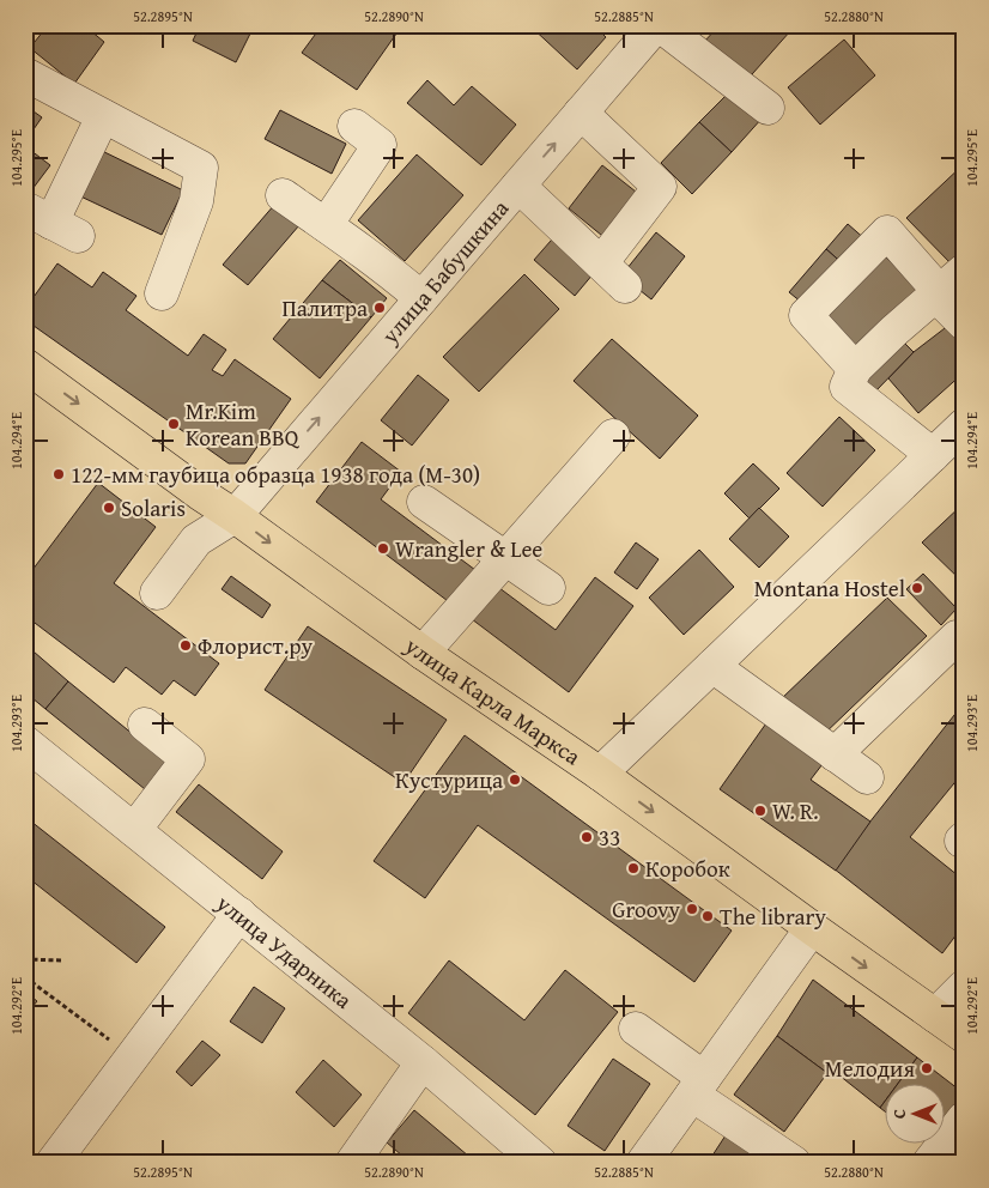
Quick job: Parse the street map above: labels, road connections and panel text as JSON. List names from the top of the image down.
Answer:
{
  "streets": {
    "main road": ["улица Карла Маркса"],
    "street": ["улица Бабушкина", "улица Ударника"]
  },
  "crossings": [
    ["улица Бабушкина", "улица Карла Маркса"]
  ],
  "one_way": ["улица Карла Маркса"],
  "places": [
    "Палитра",
    "Mr.Kim Korean BBQ",
    "122-мм гаубица образца 1938 года (М-30)",
    "Solaris",
    "Wrangler & Lee",
    "Montana Hostel",
    "Флорист.ру",
    "Кустурица",
    "W. R.",
    "33",
    "Коробок",
    "Groovy",
    "The library",
    "Мелодия"
  ],
  "north": "left",
  "coordinates": [
    "52.2895°N",
    "52.2890°N",
    "52.2885°N",
    "52.2880°N",
    "104.295°E",
    "104.294°E",
    "104.293°E",
    "104.292°E"
  ]
}
